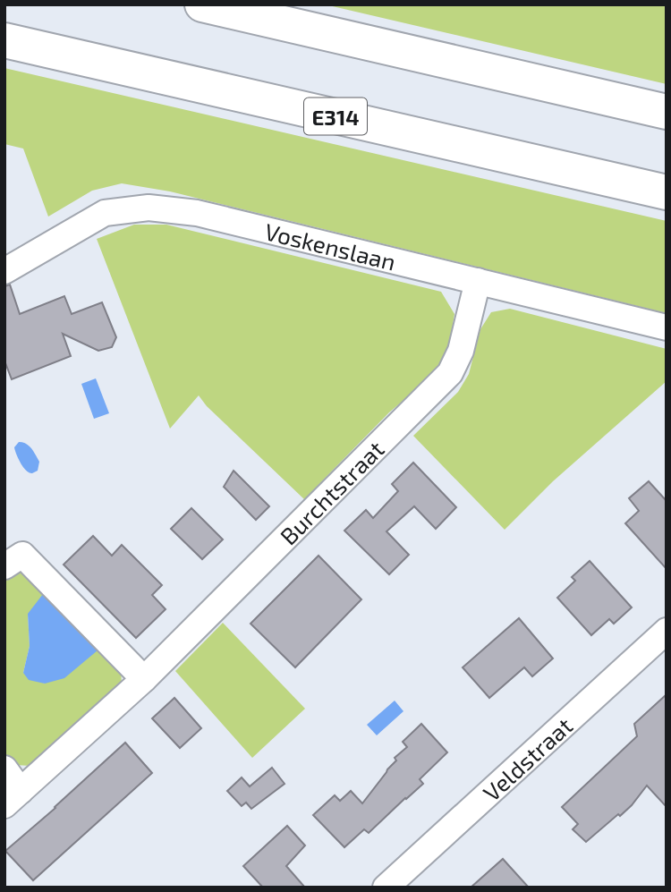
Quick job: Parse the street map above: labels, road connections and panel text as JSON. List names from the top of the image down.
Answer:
{
  "streets": {
    "highway": ["E314"],
    "street": ["Voskenslaan", "Burchtstraat", "Veldstraat"]
  },
  "crossings": [
    ["Voskenslaan", "Burchtstraat"]
  ]
}
